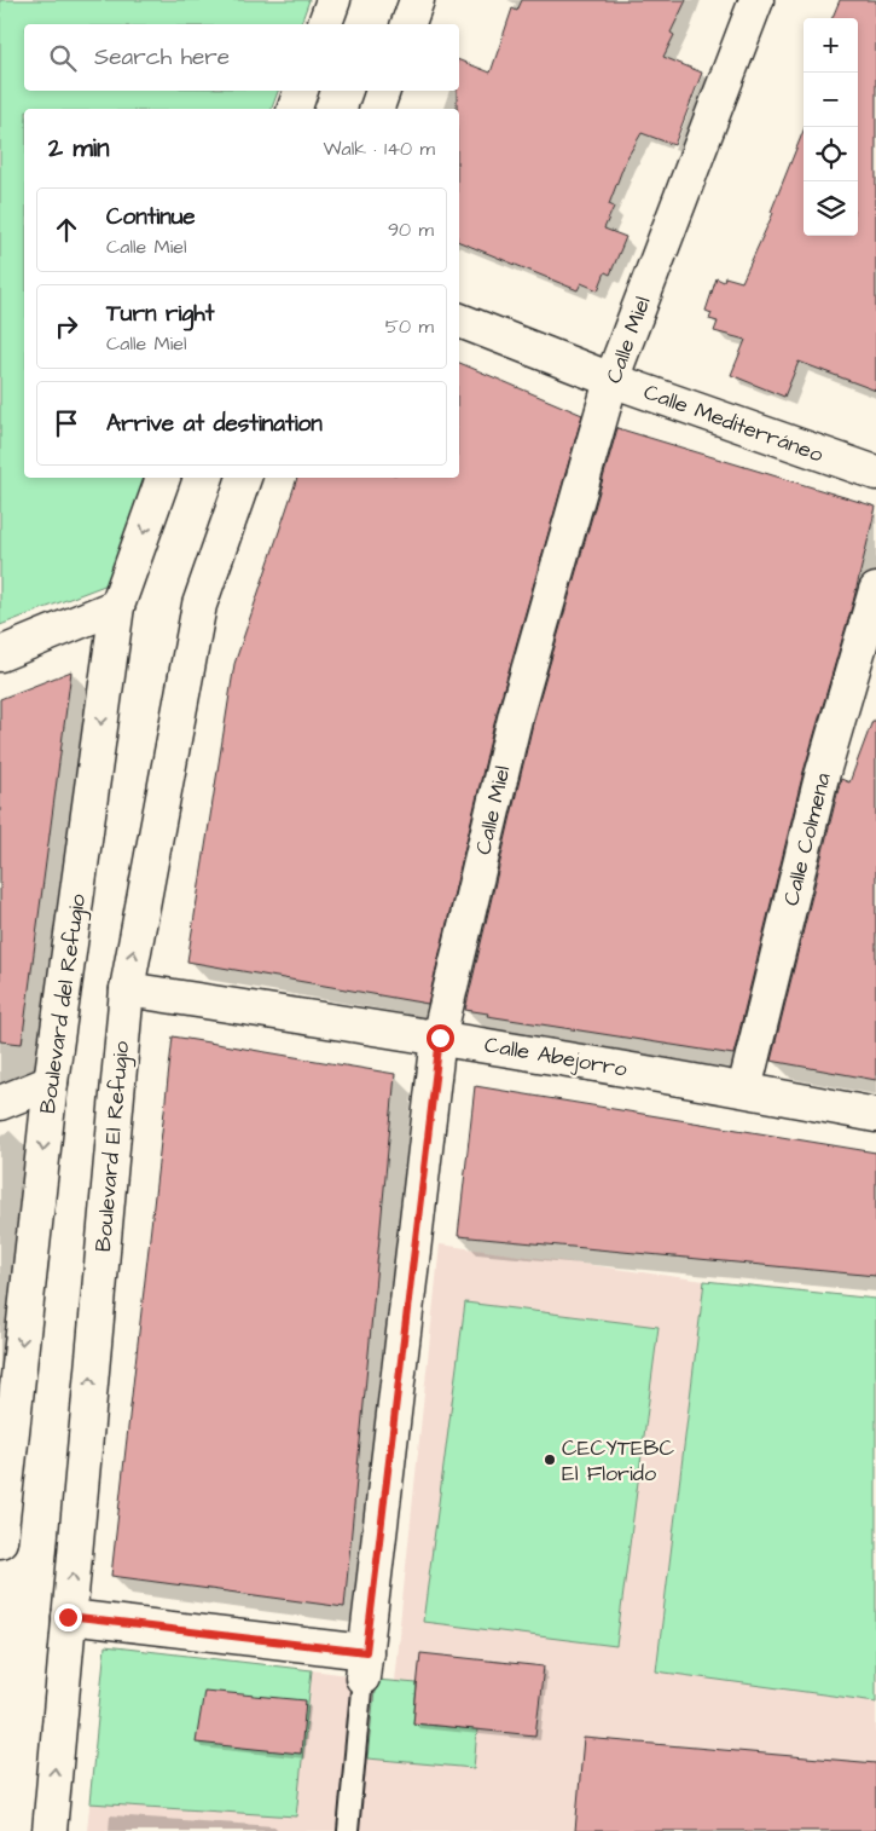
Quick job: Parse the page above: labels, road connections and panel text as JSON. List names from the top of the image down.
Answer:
{
  "streets": {
    "street": [
      "Calle Miel",
      "Calle Mediterráneo",
      "Calle Colmena",
      "Boulevard del Refugio",
      "Calle Abejorro",
      "Boulevard El Refugio"
    ]
  },
  "crossings": [
    ["Calle Miel", "Calle Mediterráneo"],
    ["Calle Miel", "Calle Abejorro"],
    ["Calle Colmena", "Calle Abejorro"],
    ["Calle Abejorro", "Boulevard El Refugio"]
  ],
  "one_way": ["Boulevard del Refugio", "Boulevard El Refugio"],
  "places": ["CECYTEBC El Florido"],
  "page": {
    "map_buttons": ["+", "−"],
    "search": "Search here",
    "heading": ["2 min", "Walk · 140 m"],
    "list": [
      ["Continue", "Calle Miel", "90 m"],
      ["Turn right", "Calle Miel", "50 m"],
      "Arrive at destination"
    ]
  }
}
